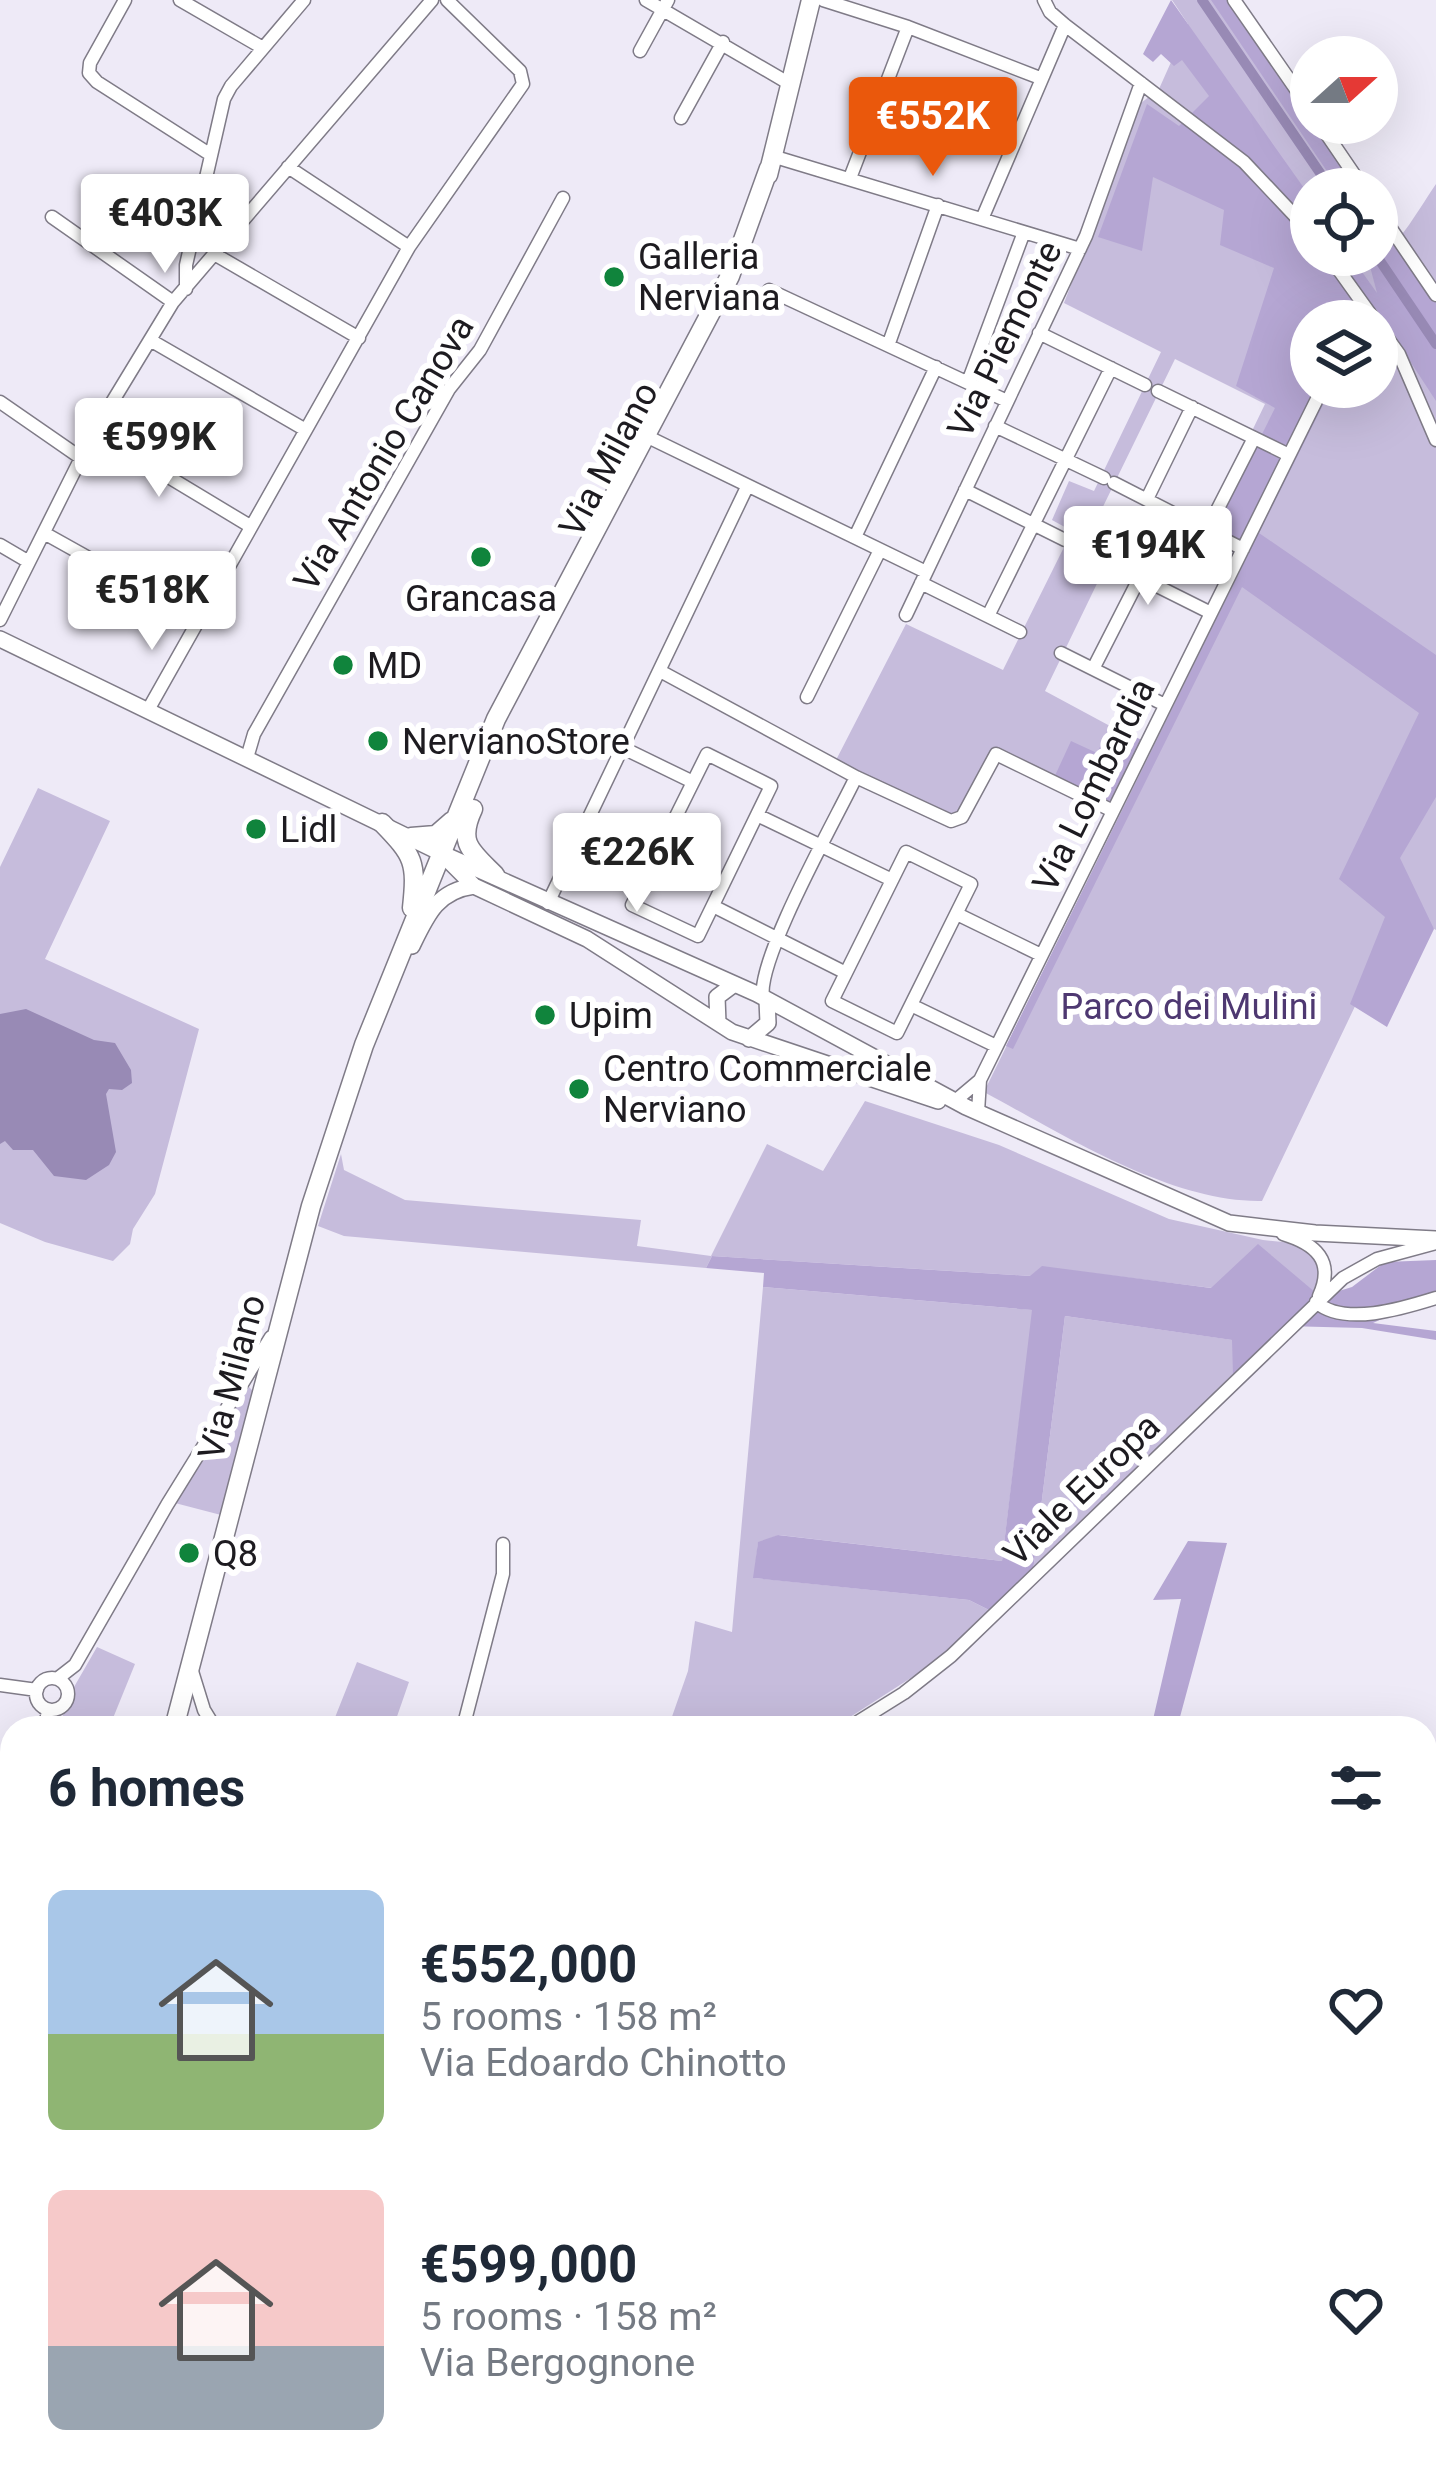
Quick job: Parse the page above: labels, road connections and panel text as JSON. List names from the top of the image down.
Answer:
{
  "streets": {
    "main road": ["Via Milano"],
    "street": [
      "Via Piemonte",
      "Via Antonio Canova",
      "Via Lombardia",
      "Viale Europa"
    ]
  },
  "parks": ["Parco dei Mulini"],
  "places": [
    "Galleria Nerviana",
    "Grancasa",
    "MD",
    "NervianoStore",
    "Lidl",
    "Upim",
    "Centro Commerciale Nerviano",
    "Q8"
  ],
  "north": "right",
  "page": {
    "price": [
      "€552K",
      "€403K",
      "€599K",
      "€194K",
      "€518K",
      "€226K"
    ],
    "heading": "6 homes",
    "list": [
      {
        "name": "€552,000",
        "note": "5 rooms · 158 m² · Via Edoardo Chinotto"
      },
      {
        "name": "€599,000",
        "note": "5 rooms · 158 m² · Via Bergognone"
      }
    ]
  }
}
